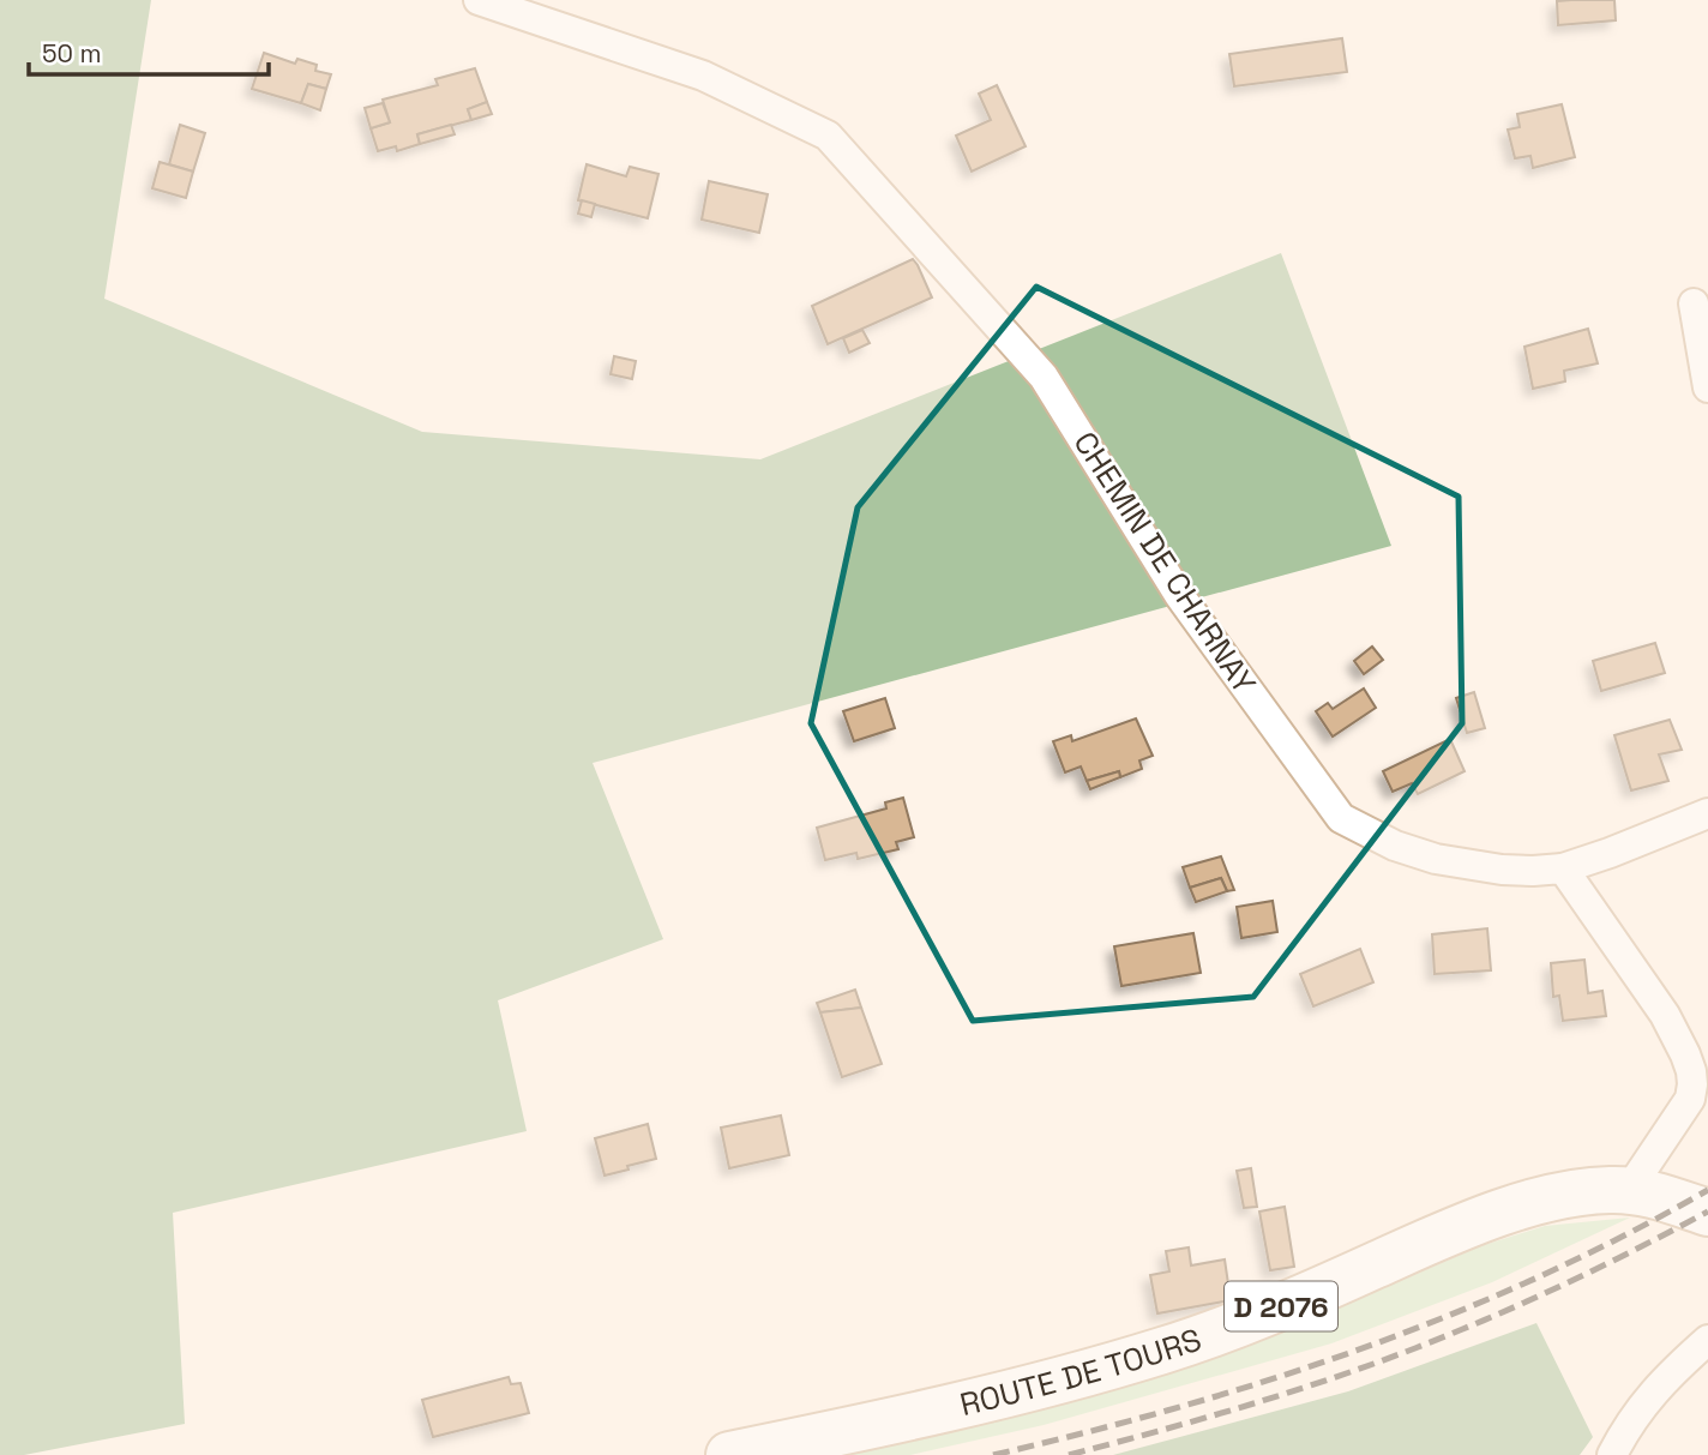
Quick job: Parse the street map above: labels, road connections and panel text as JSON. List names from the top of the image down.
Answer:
{
  "streets": {
    "main road": ["D 2076", "ROUTE DE TOURS"],
    "street": ["CHEMIN DE CHARNAY"]
  },
  "scale_bar": "50 m"
}
